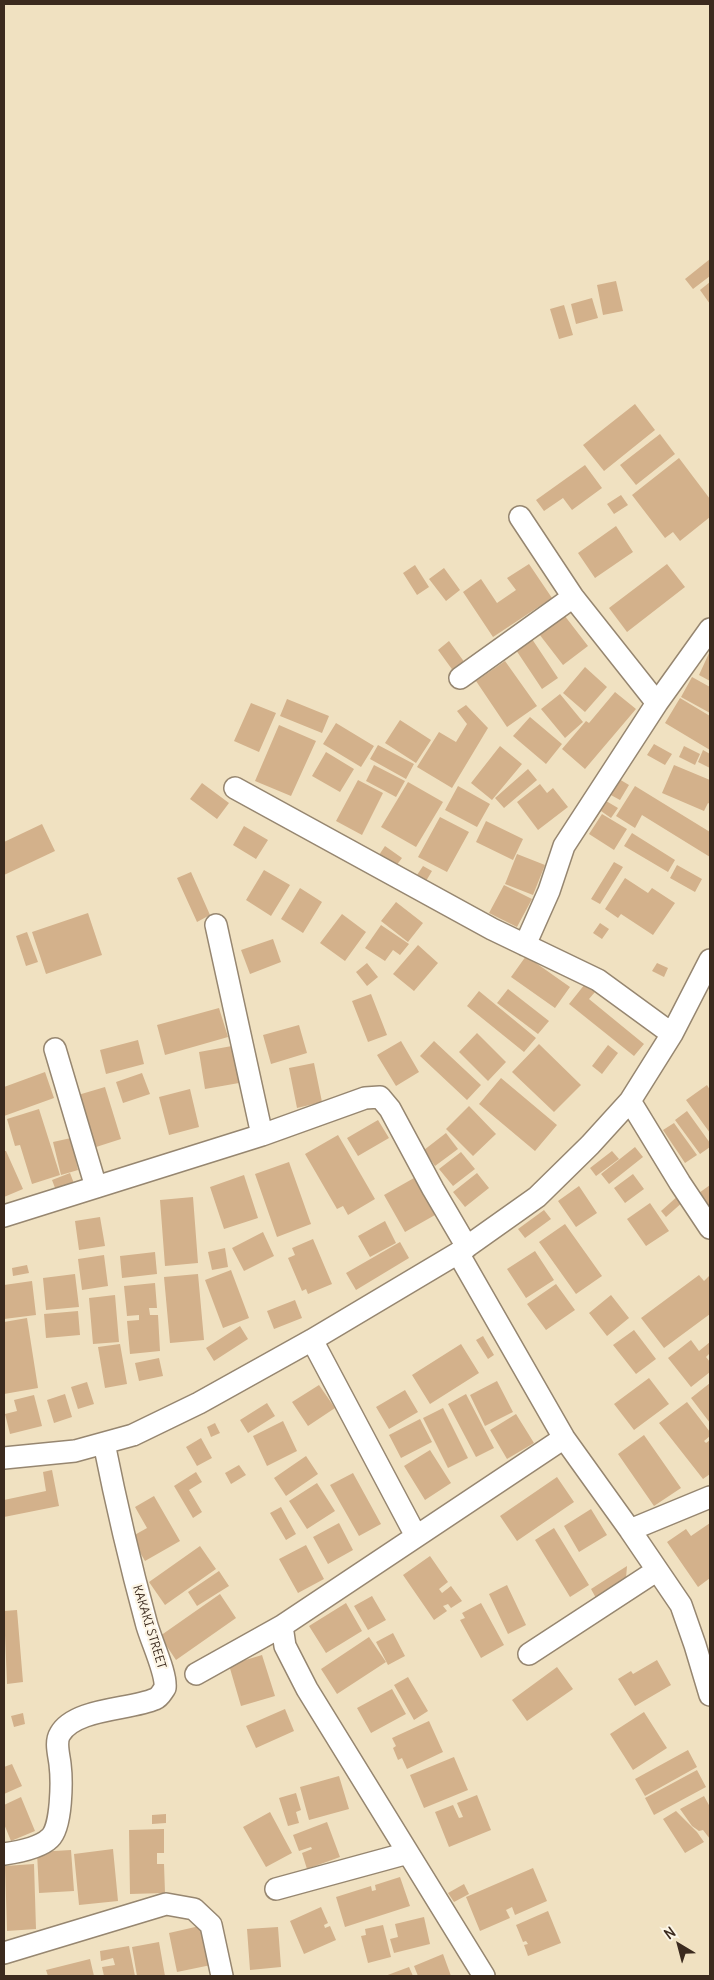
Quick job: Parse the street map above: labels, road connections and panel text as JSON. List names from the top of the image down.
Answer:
{
  "streets": {
    "street": ["KAKAKI STREET"]
  },
  "north": "top left"
}
